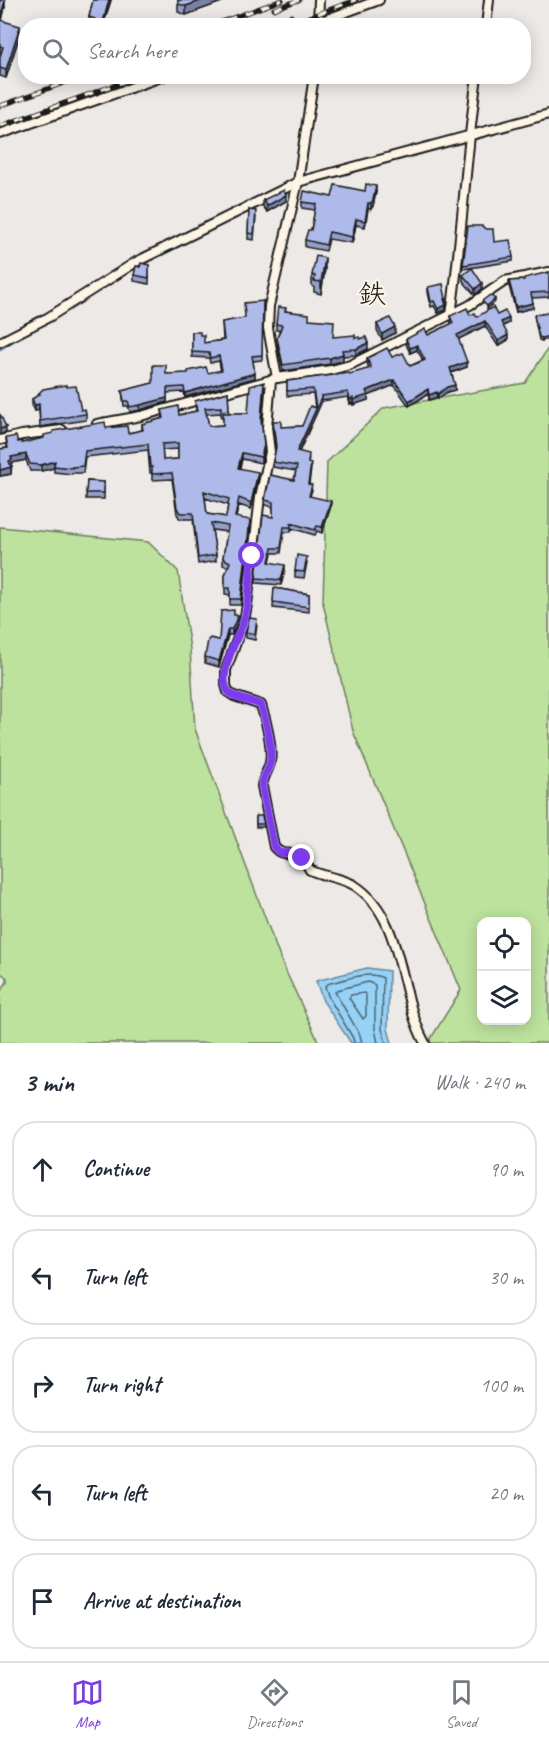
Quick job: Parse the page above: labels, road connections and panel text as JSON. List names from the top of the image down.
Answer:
{
  "districts": ["鉄"],
  "page": {
    "search": "Search here",
    "heading": ["3 min", "Walk · 240 m"],
    "list": [
      ["Continue", "90 m"],
      ["Turn left", "30 m"],
      ["Turn right", "100 m"],
      ["Turn left", "20 m"],
      "Arrive at destination"
    ],
    "nav": ["Map", "Directions", "Saved"]
  }
}
